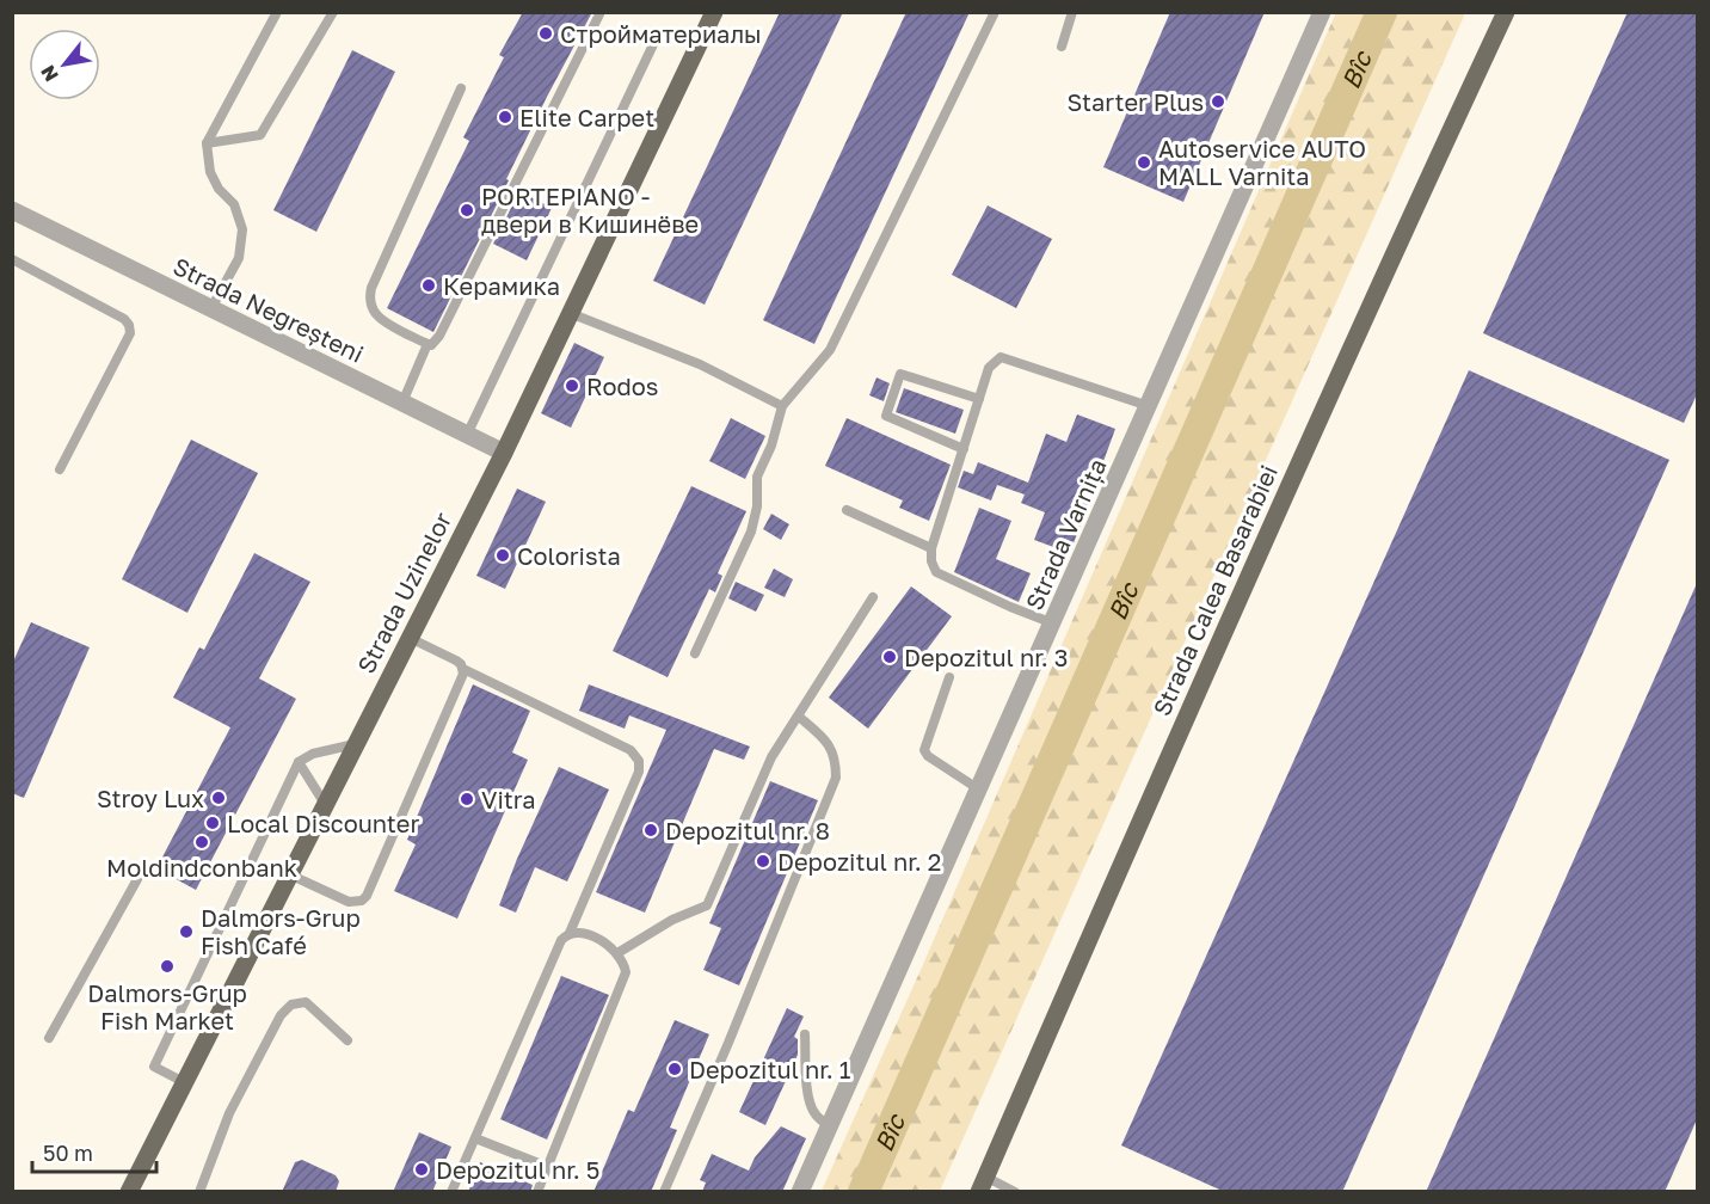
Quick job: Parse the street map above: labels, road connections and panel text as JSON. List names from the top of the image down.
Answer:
{
  "streets": {
    "main road": ["Strada Calea Basarabiei", "Strada Uzinelor"],
    "street": ["Strada Negreșteni", "Strada Varnița"]
  },
  "crossings": [
    ["Strada Negreșteni", "Strada Uzinelor"]
  ],
  "water": ["Bîc"],
  "places": [
    "Стройматериалы",
    "Starter Plus",
    "Elite Carpet",
    "Autoservice AUTO MALL Varnita",
    "PORTEPIANO - двери в Кишинёве",
    "Керамика",
    "Rodos",
    "Colorista",
    "Depozitul nr. 3",
    "Stroy Lux",
    "Vitra",
    "Local Discounter",
    "Depozitul nr. 8",
    "Moldindconbank",
    "Depozitul nr. 2",
    "Dalmors-Grup Fish Café",
    "Dalmors-Grup Fish Market",
    "Depozitul nr. 1",
    "Depozitul nr. 5"
  ],
  "scale_bar": "50 m",
  "north": "bottom left"
}
